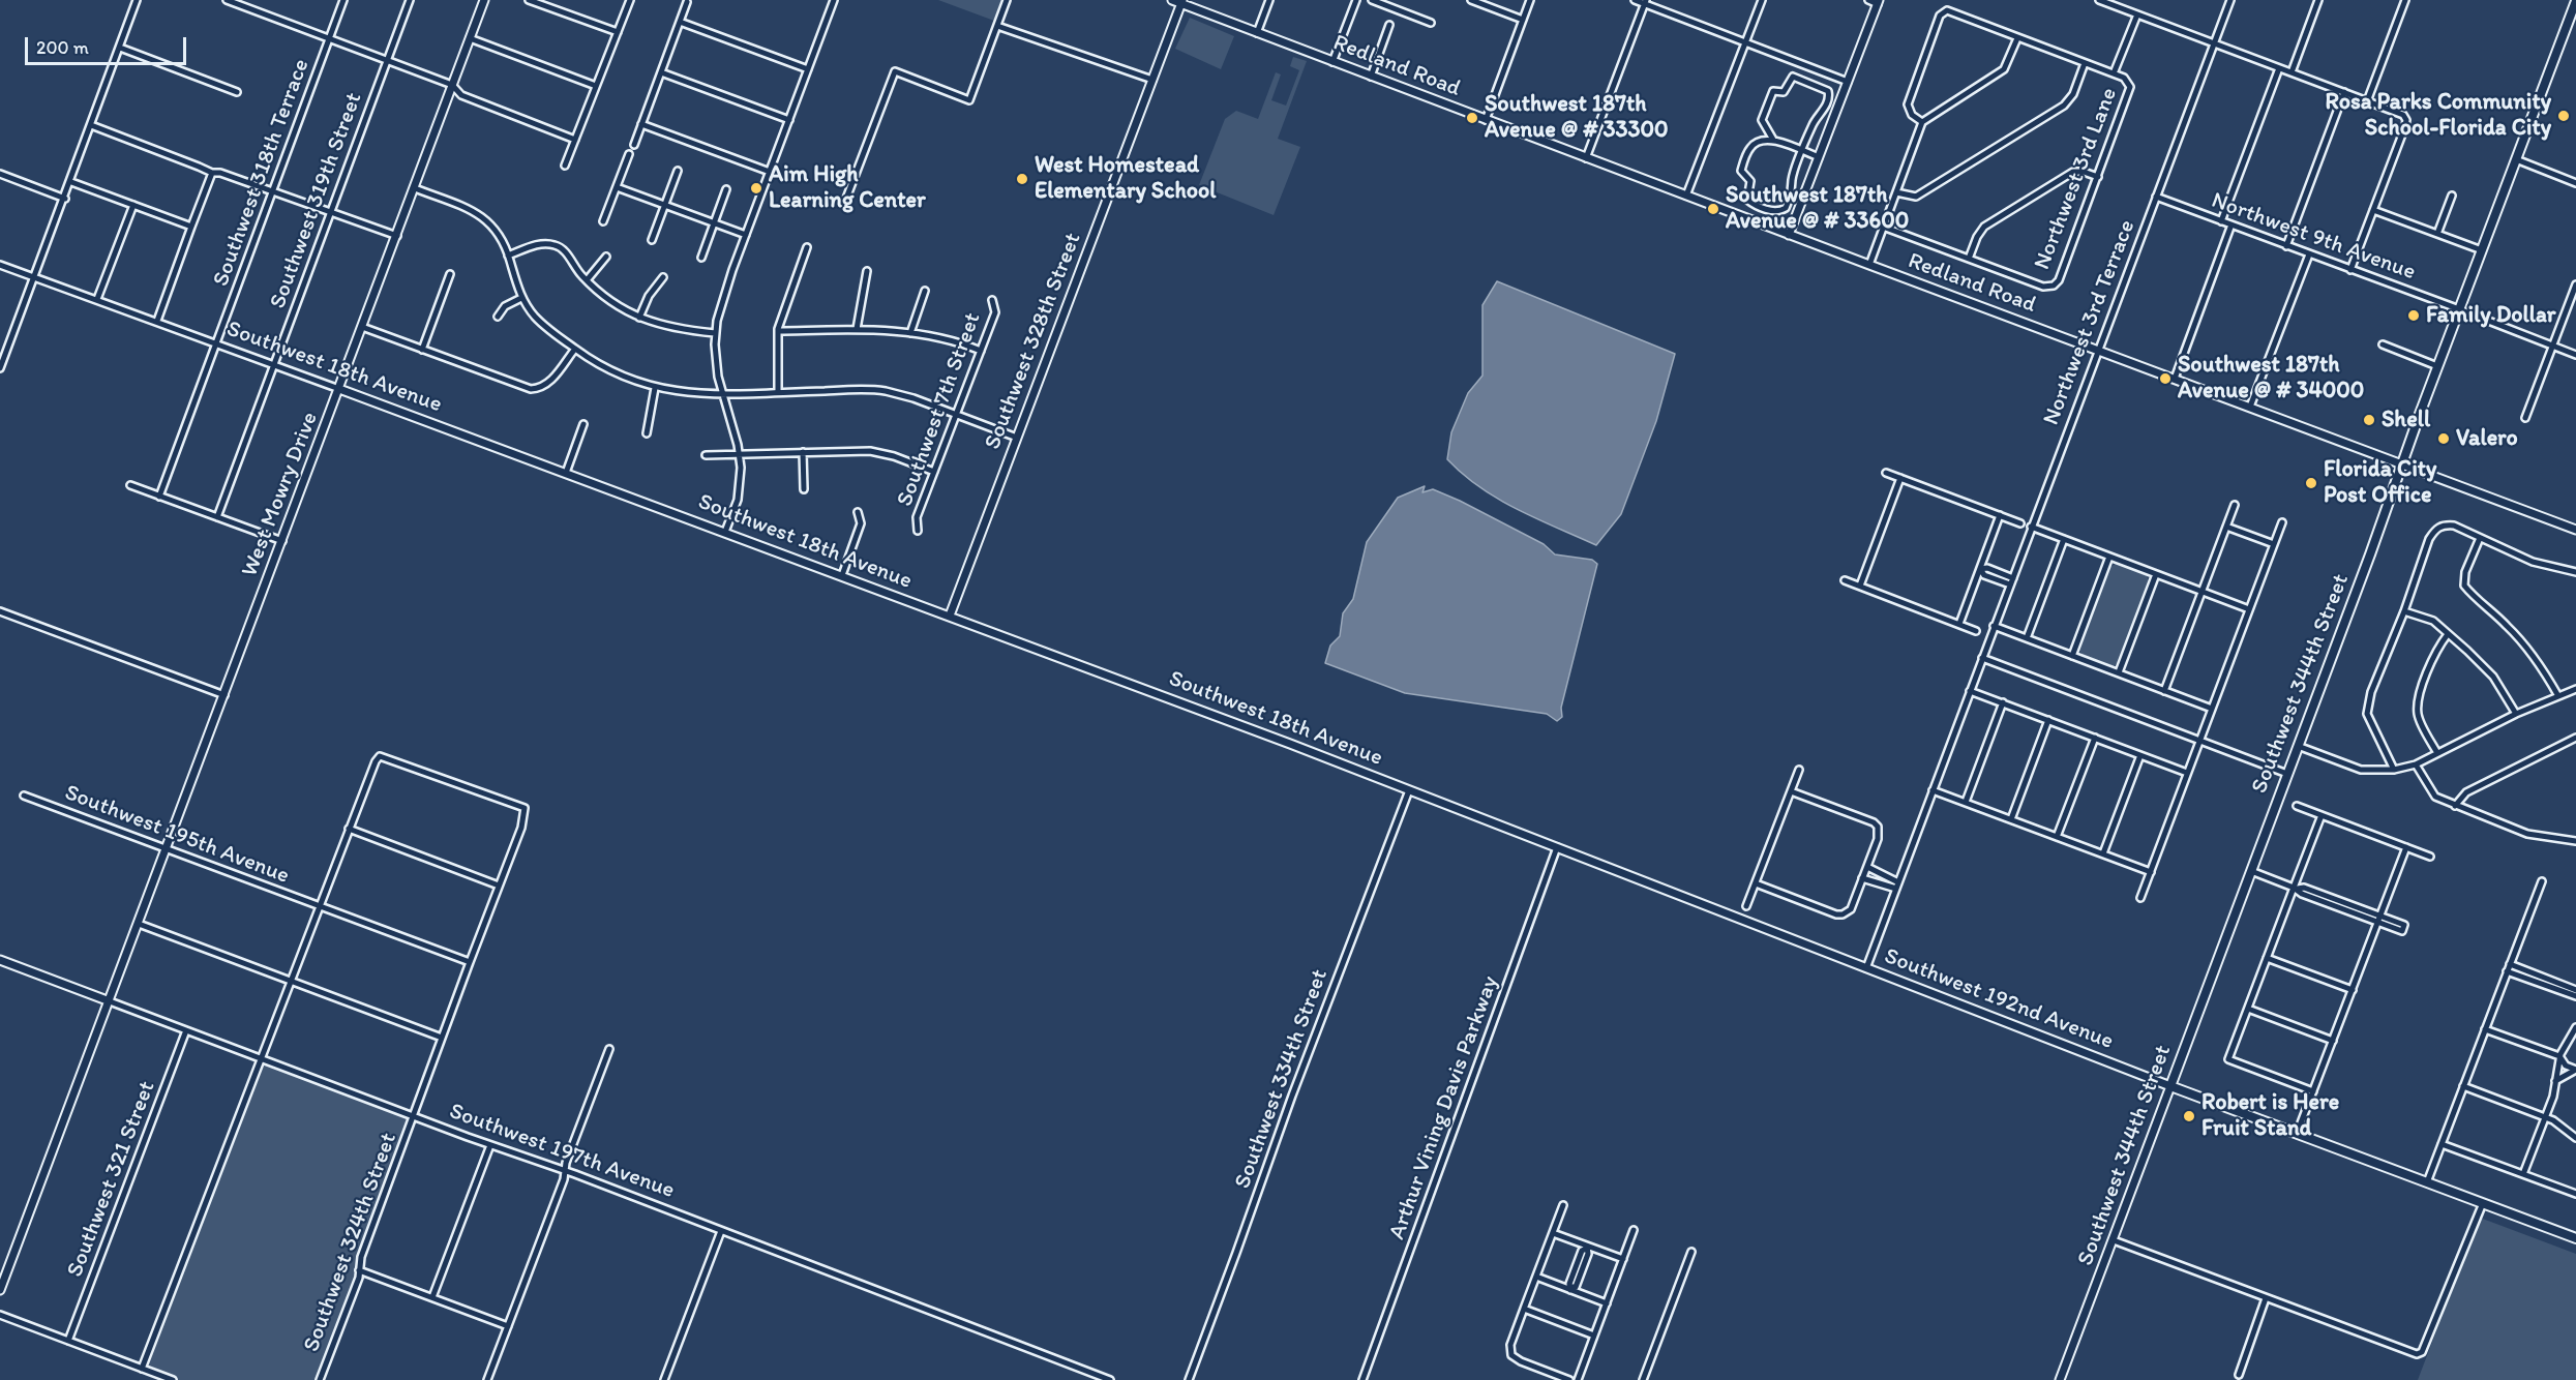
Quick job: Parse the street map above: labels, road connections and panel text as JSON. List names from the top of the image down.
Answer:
{
  "streets": {
    "main road": ["Southwest 344th Street", "Southwest 192nd Avenue"],
    "street": [
      "Redland Road",
      "Southwest 318th Terrace",
      "Northwest 3rd Lane",
      "Southwest 319th Street",
      "Northwest 9th Avenue",
      "Northwest 3rd Terrace",
      "Southwest 328th Street",
      "Southwest 18th Avenue",
      "Southwest 7th Street",
      "West Mowry Drive",
      "Southwest 195th Avenue",
      "Southwest 334th Street",
      "Arthur Vining Davis Parkway",
      "Southwest 197th Avenue",
      "Southwest 321 Street",
      "Southwest 324th Street"
    ]
  },
  "crossings": [
    ["Redland Road", "Northwest 3rd Terrace"],
    ["Redland Road", "Southwest 328th Street"],
    ["Redland Road", "Southwest 344th Street"],
    ["Southwest 318th Terrace", "Southwest 18th Avenue"],
    ["Southwest 319th Street", "Southwest 18th Avenue"],
    ["Northwest 9th Avenue", "Northwest 3rd Terrace"],
    ["Northwest 9th Avenue", "Southwest 344th Street"],
    ["Southwest 328th Street", "Southwest 18th Avenue"],
    ["Southwest 18th Avenue", "West Mowry Drive"],
    ["Southwest 18th Avenue", "Southwest 192nd Avenue"],
    ["Southwest 18th Avenue", "Southwest 334th Street"],
    ["West Mowry Drive", "Southwest 195th Avenue"],
    ["West Mowry Drive", "Southwest 197th Avenue"],
    ["Southwest 344th Street", "Southwest 192nd Avenue"],
    ["Southwest 195th Avenue", "Southwest 324th Street"],
    ["Southwest 192nd Avenue", "Southwest 334th Street"],
    ["Southwest 192nd Avenue", "Arthur Vining Davis Parkway"],
    ["Southwest 197th Avenue", "Southwest 321 Street"],
    ["Southwest 197th Avenue", "Southwest 324th Street"]
  ],
  "places": [
    "Rosa Parks Community School-Florida City",
    "Southwest 187th Avenue @ # 33300",
    "West Homestead Elementary School",
    "Aim High Learning Center",
    "Southwest 187th Avenue @ # 33600",
    "Family Dollar",
    "Southwest 187th Avenue @ # 34000",
    "Shell",
    "Valero",
    "Florida City Post Office",
    "Robert is Here Fruit Stand"
  ],
  "scale_bar": "200 m"
}
